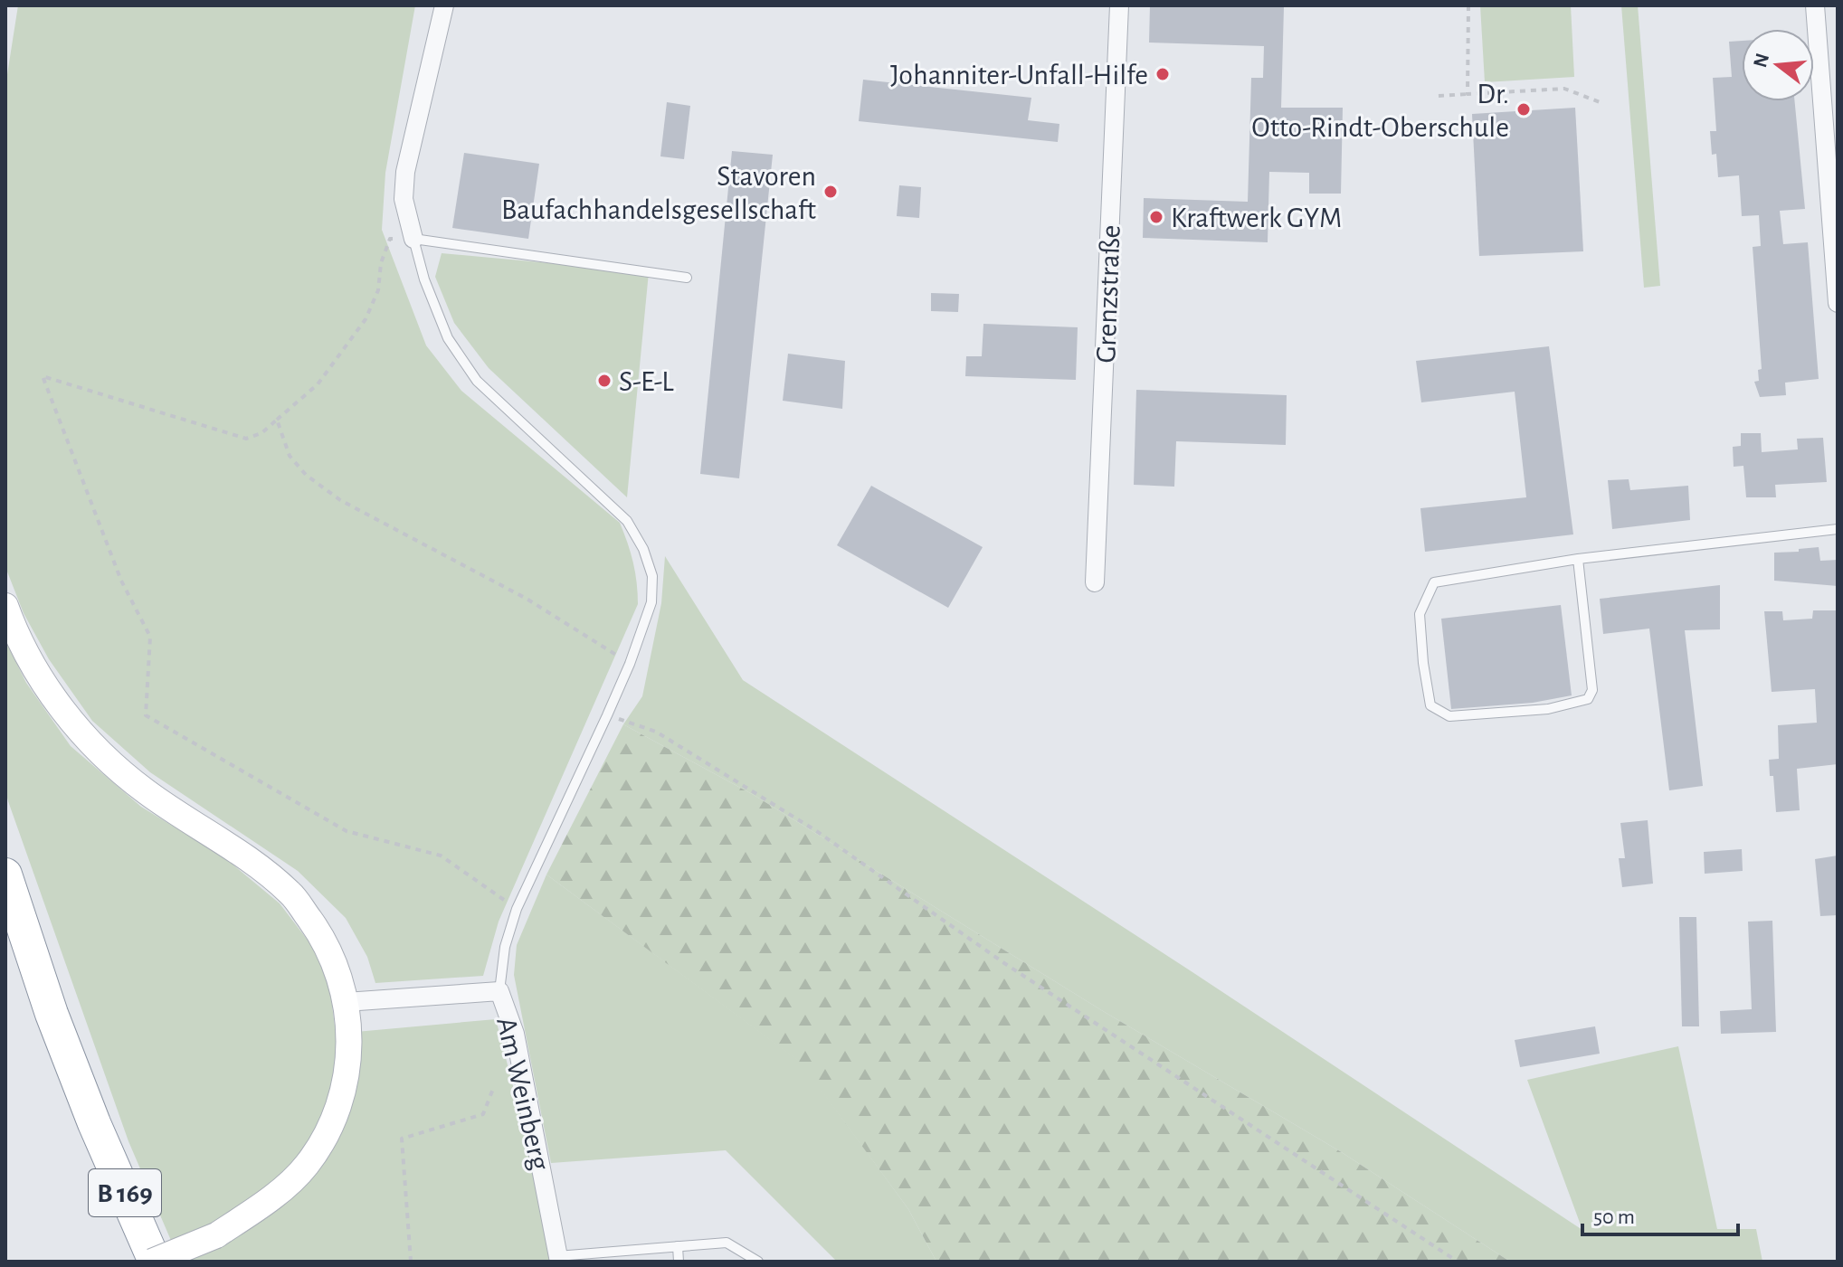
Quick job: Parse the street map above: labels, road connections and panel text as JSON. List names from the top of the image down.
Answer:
{
  "streets": {
    "highway": ["B 169"],
    "street": ["Grenzstraße", "Am Weinberg"]
  },
  "places": [
    "Johanniter-Unfall-Hilfe",
    "Dr. Otto-Rindt-Oberschule",
    "Stavoren Baufachhandelsgesellschaft",
    "Kraftwerk GYM",
    "S-E-L"
  ],
  "scale_bar": "50 m",
  "north": "left"
}
